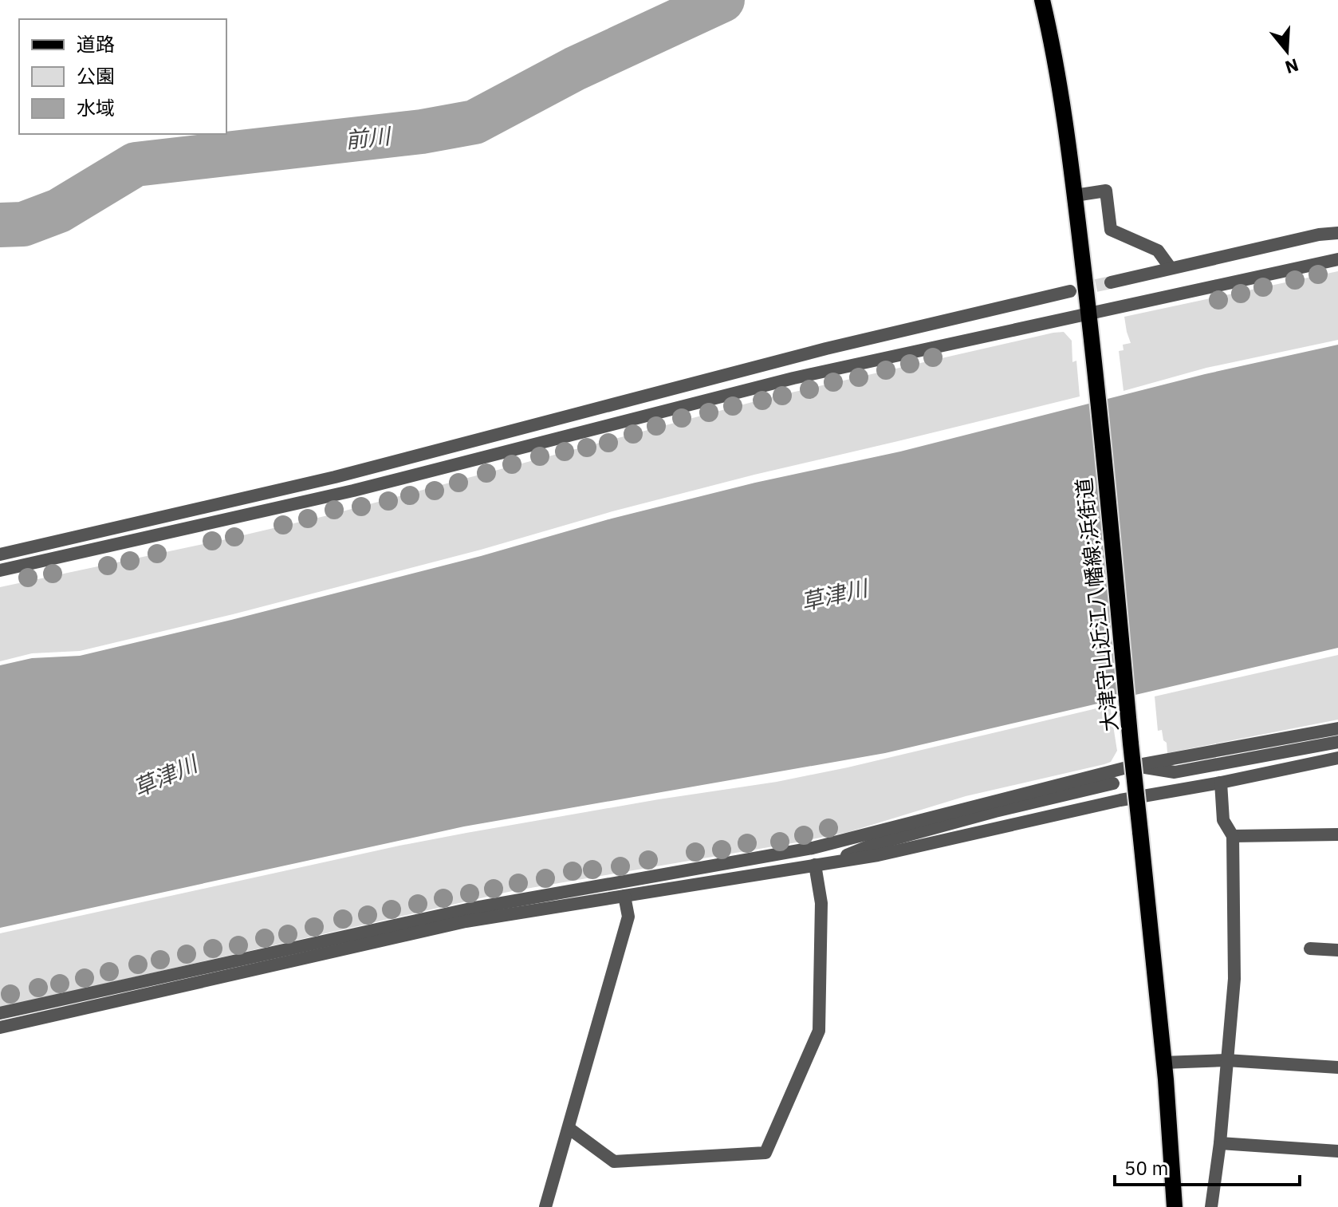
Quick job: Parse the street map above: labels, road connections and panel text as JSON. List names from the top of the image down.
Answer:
{
  "streets": {
    "main road": ["大津守山近江八幡線;浜街道"]
  },
  "water": ["前川", "草津川"],
  "legend": ["道路", "公園", "水域"],
  "scale_bar": "50 m",
  "north": "bottom"
}
